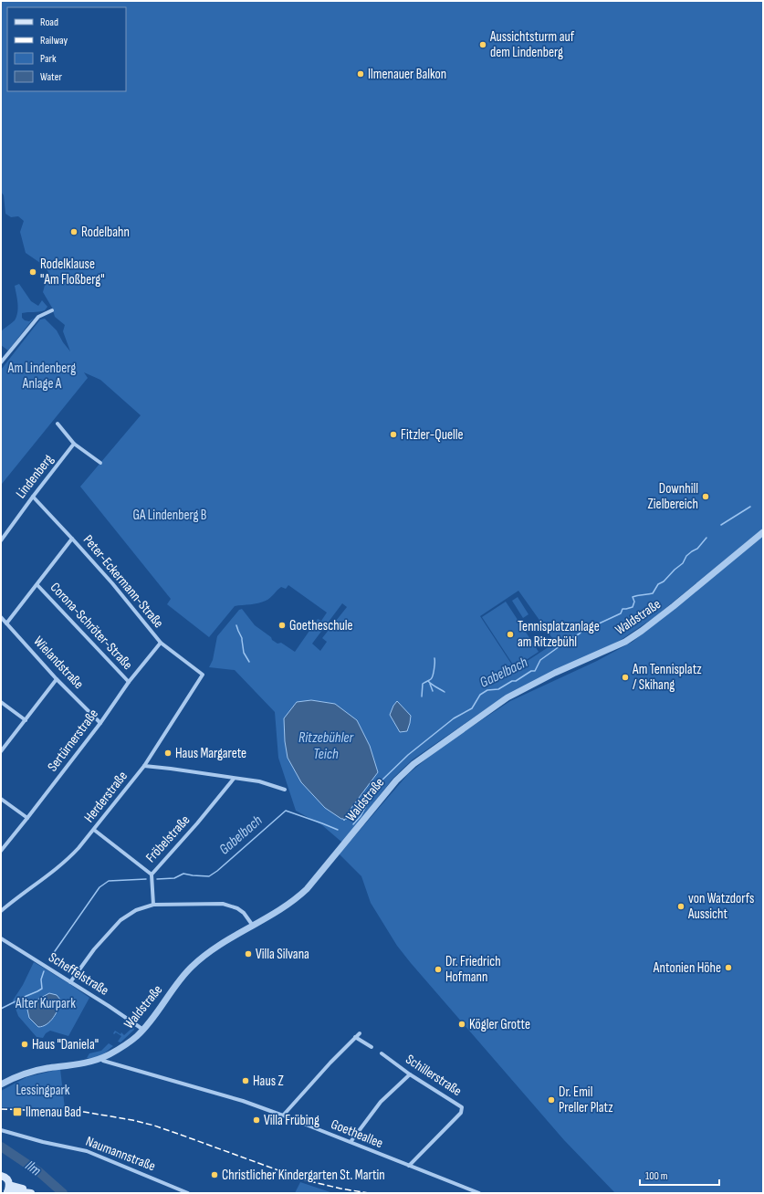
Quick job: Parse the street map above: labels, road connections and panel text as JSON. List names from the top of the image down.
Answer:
{
  "streets": {
    "street": [
      "Lindenberg",
      "Peter-Eckermann-Straße",
      "Waldstraße",
      "Corona-Schröter-Straße",
      "Wielandstraße",
      "Sertürnerstraße",
      "Herderstraße",
      "Fröbelstraße",
      "Scheffelstraße",
      "Schillerstraße",
      "Goetheallee",
      "Naumannstraße"
    ]
  },
  "crossings": [
    ["Lindenberg", "Peter-Eckermann-Straße"],
    ["Peter-Eckermann-Straße", "Corona-Schröter-Straße"],
    ["Peter-Eckermann-Straße", "Sertürnerstraße"],
    ["Peter-Eckermann-Straße", "Herderstraße"],
    ["Waldstraße", "Scheffelstraße"],
    ["Waldstraße", "Goetheallee"],
    ["Corona-Schröter-Straße", "Wielandstraße"],
    ["Corona-Schröter-Straße", "Sertürnerstraße"],
    ["Wielandstraße", "Sertürnerstraße"],
    ["Herderstraße", "Fröbelstraße"],
    ["Schillerstraße", "Goetheallee"]
  ],
  "water": ["Gabelbach", "Ritzebühler Teich", "Ilm"],
  "parks": [
    "Am Lindenberg Anlage A",
    "GA Lindenberg B",
    "Alter Kurpark",
    "Lessingpark"
  ],
  "places": {
    "other": [
      "Aussichtsturm auf dem Lindenberg",
      "Ilmenauer Balkon",
      "Rodelbahn",
      "Rodelklause \"Am Floßberg\"",
      "Fitzler-Quelle",
      "Downhill Zielbereich",
      "Goetheschule",
      "Tennisplatzanlage am Ritzebühl",
      "Am Tennisplatz / Skihang",
      "Haus Margarete",
      "von Watzdorfs Aussicht",
      "Villa Silvana",
      "Antonien Höhe",
      "Dr. Friedrich Hofmann",
      "Kögler Grotte",
      "Haus \"Daniela\"",
      "Haus Z",
      "Dr. Emil Preller Platz",
      "Villa Frübing",
      "Christlicher Kindergarten St. Martin"
    ],
    "transit": ["Ilmenau Bad"]
  },
  "legend": [
    "Road",
    "Railway",
    "Park",
    "Water"
  ],
  "scale_bar": "100 m"
}
